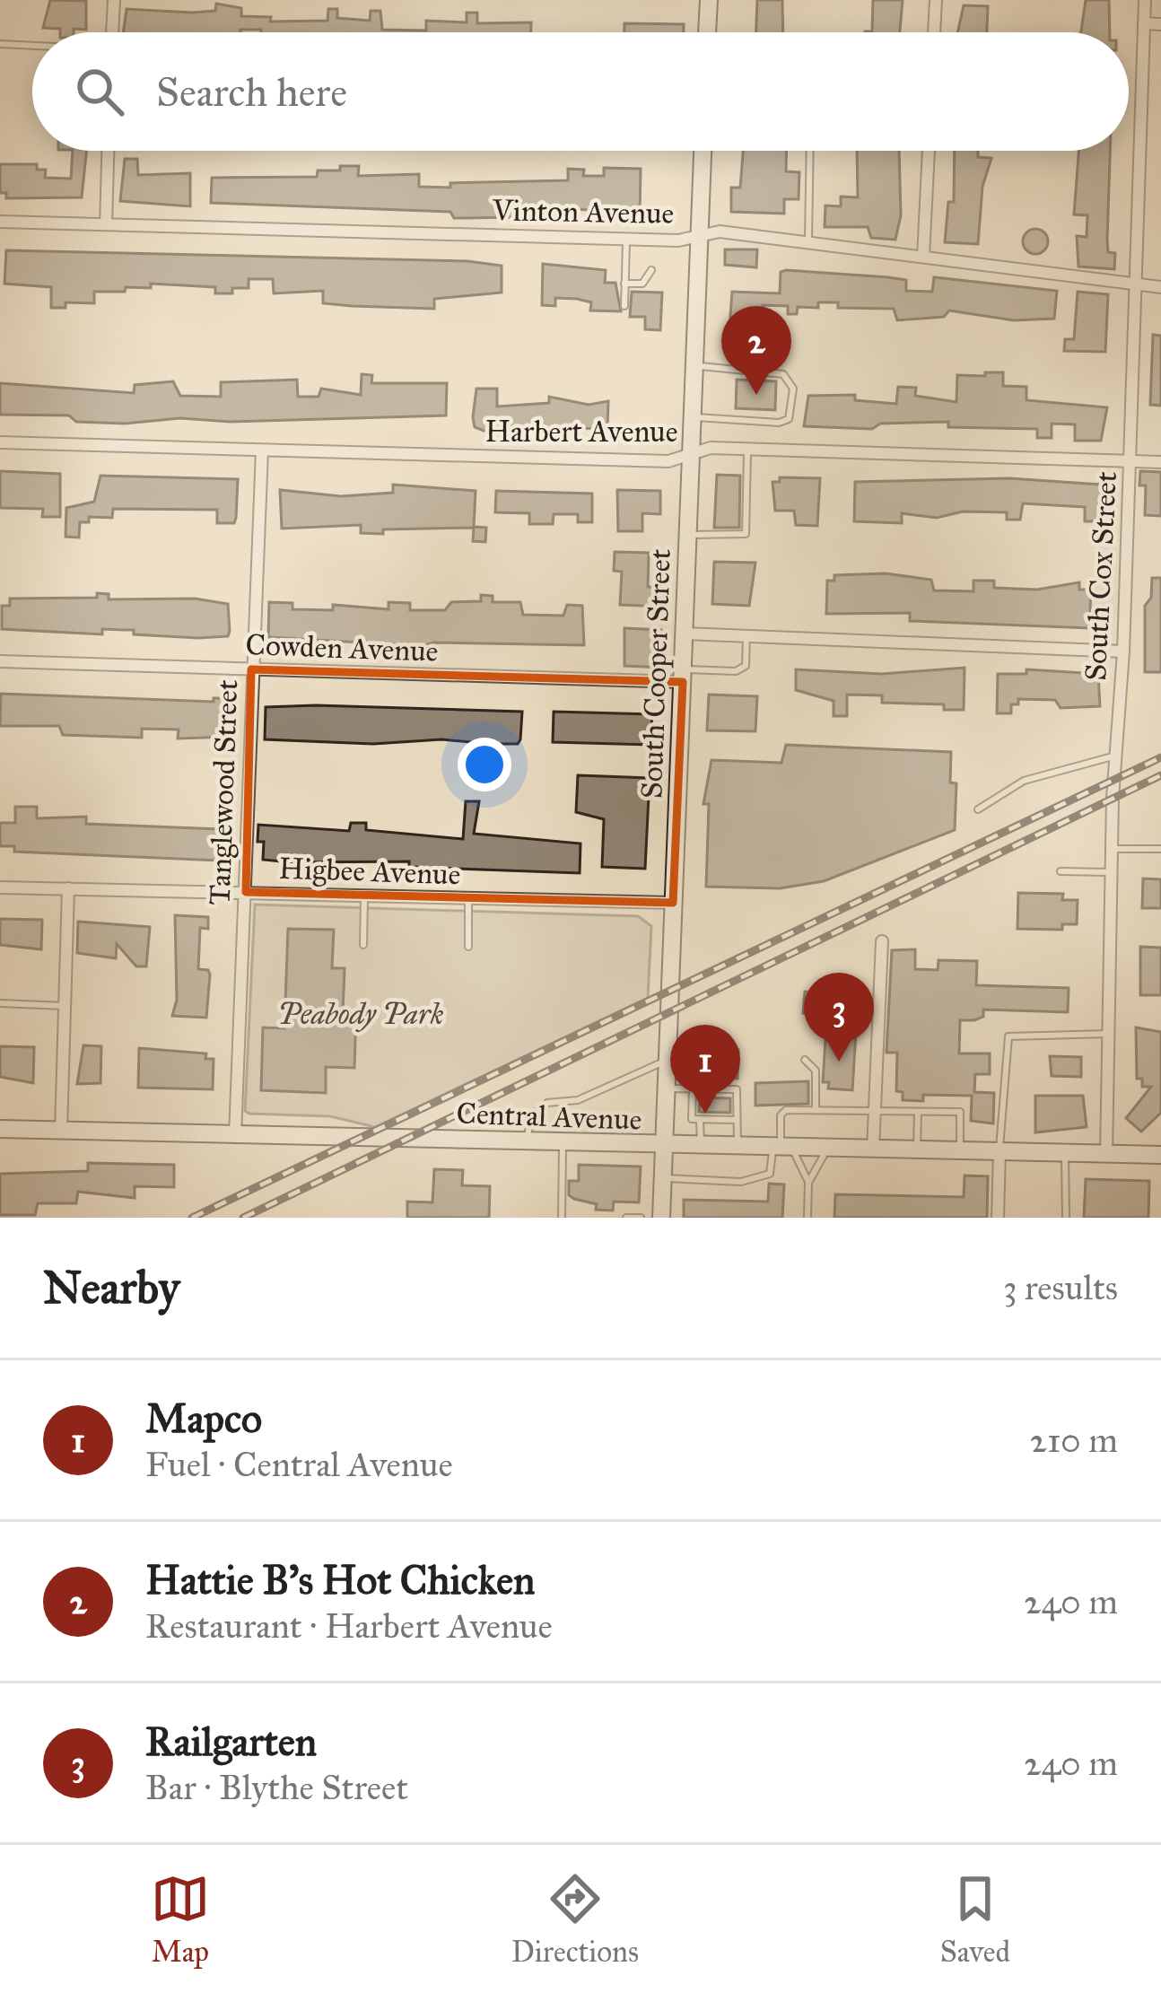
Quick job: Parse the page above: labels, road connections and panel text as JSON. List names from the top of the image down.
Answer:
{
  "streets": {
    "main road": ["South Cooper Street", "Central Avenue"],
    "street": [
      "Vinton Avenue",
      "Harbert Avenue",
      "South Cox Street",
      "Cowden Avenue",
      "Tanglewood Street",
      "Higbee Avenue"
    ]
  },
  "crossings": [
    ["Vinton Avenue", "South Cox Street"],
    ["Vinton Avenue", "South Cooper Street"],
    ["Harbert Avenue", "South Cox Street"],
    ["Harbert Avenue", "South Cooper Street"],
    ["Harbert Avenue", "Tanglewood Street"],
    ["South Cox Street", "Central Avenue"],
    ["Cowden Avenue", "South Cooper Street"],
    ["Cowden Avenue", "Tanglewood Street"],
    ["South Cooper Street", "Higbee Avenue"],
    ["South Cooper Street", "Central Avenue"],
    ["Tanglewood Street", "Higbee Avenue"],
    ["Tanglewood Street", "Central Avenue"]
  ],
  "parks": ["Peabody Park"],
  "page": {
    "search": "Search here",
    "pins": ["2", "3", "1"],
    "heading": ["Nearby", "3 results"],
    "list": [
      {
        "mark": "1",
        "name": "Mapco",
        "note": "Fuel · Central Avenue",
        "value": "210 m"
      },
      {
        "mark": "2",
        "name": "Hattie B’s Hot Chicken",
        "note": "Restaurant · Harbert Avenue",
        "value": "240 m"
      },
      {
        "mark": "3",
        "name": "Railgarten",
        "note": "Bar · Blythe Street",
        "value": "240 m"
      }
    ],
    "nav": ["Map", "Directions", "Saved"]
  }
}
